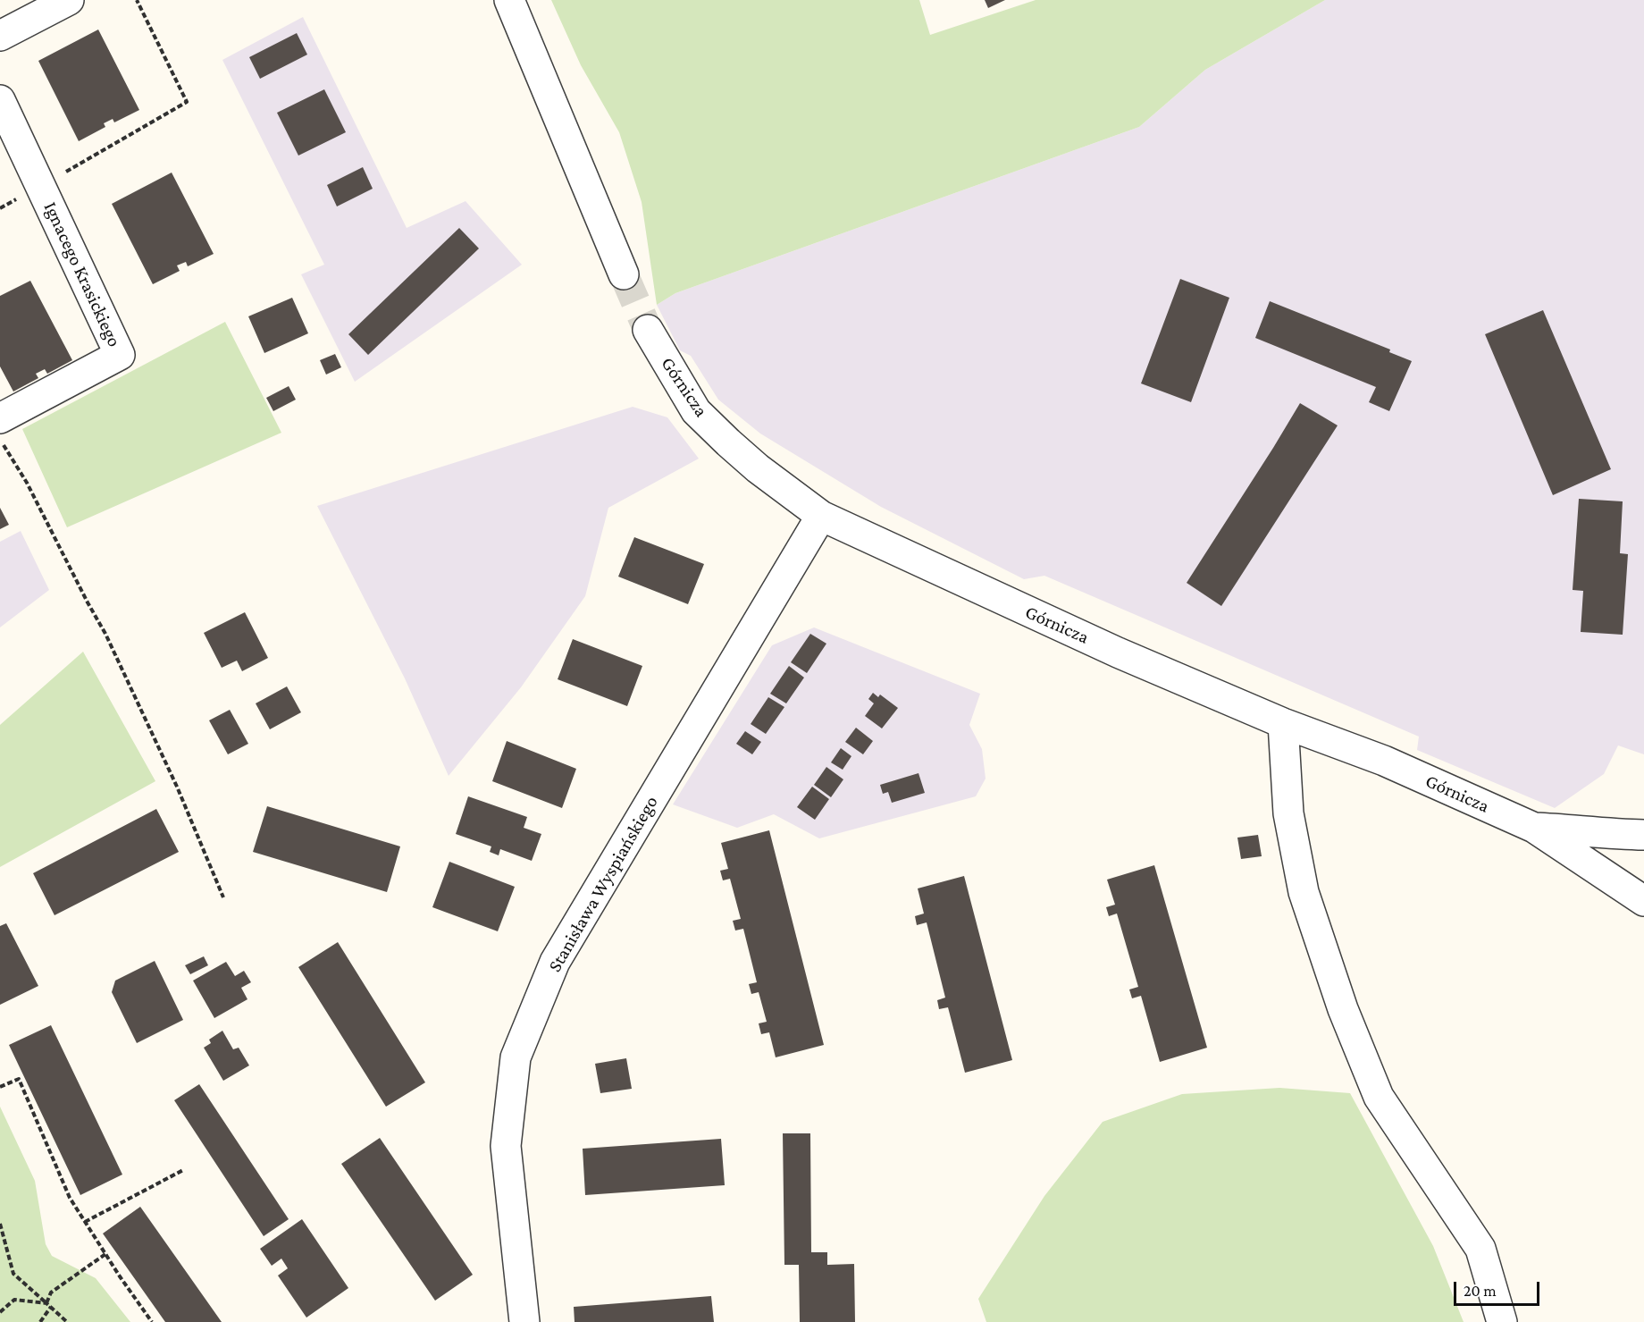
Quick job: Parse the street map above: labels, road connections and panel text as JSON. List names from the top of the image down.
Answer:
{
  "streets": {
    "street": ["Ignacego Krasickiego", "Górnicza", "Stanisława Wyspiańskiego"]
  },
  "crossings": [
    ["Górnicza", "Stanisława Wyspiańskiego"]
  ],
  "scale_bar": "20 m"
}
